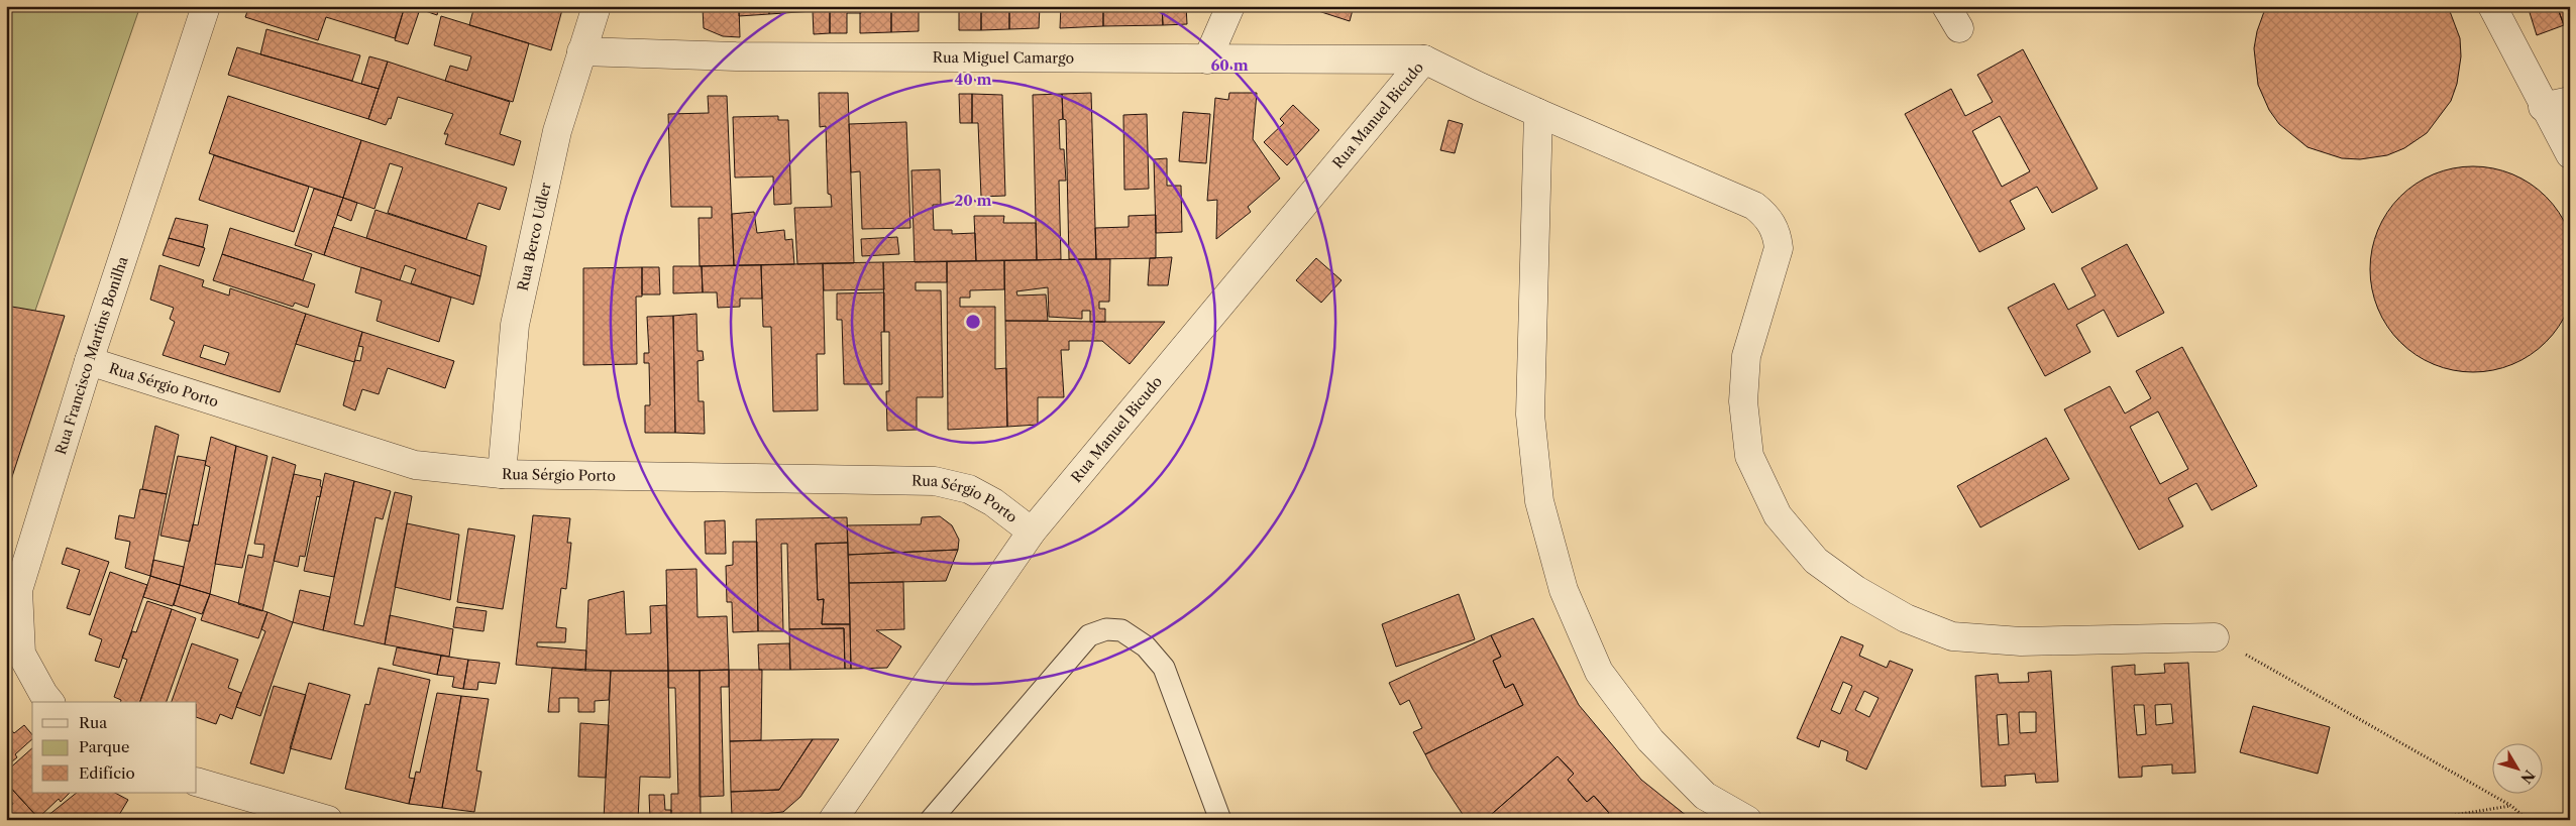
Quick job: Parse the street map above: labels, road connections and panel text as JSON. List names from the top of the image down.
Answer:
{
  "streets": {
    "street": [
      "Rua Miguel Camargo",
      "Rua Manuel Bicudo",
      "Rua Berco Udler",
      "Rua Francisco Martins Bonilha",
      "Rua Sérgio Porto"
    ]
  },
  "crossings": [
    ["Rua Miguel Camargo", "Rua Manuel Bicudo"],
    ["Rua Miguel Camargo", "Rua Berco Udler"],
    ["Rua Manuel Bicudo", "Rua Sérgio Porto"],
    ["Rua Berco Udler", "Rua Sérgio Porto"],
    ["Rua Francisco Martins Bonilha", "Rua Sérgio Porto"]
  ],
  "legend": ["Rua", "Parque", "Edifício"],
  "north": "bottom right",
  "rings": ["60 m", "40 m", "20 m"]
}
